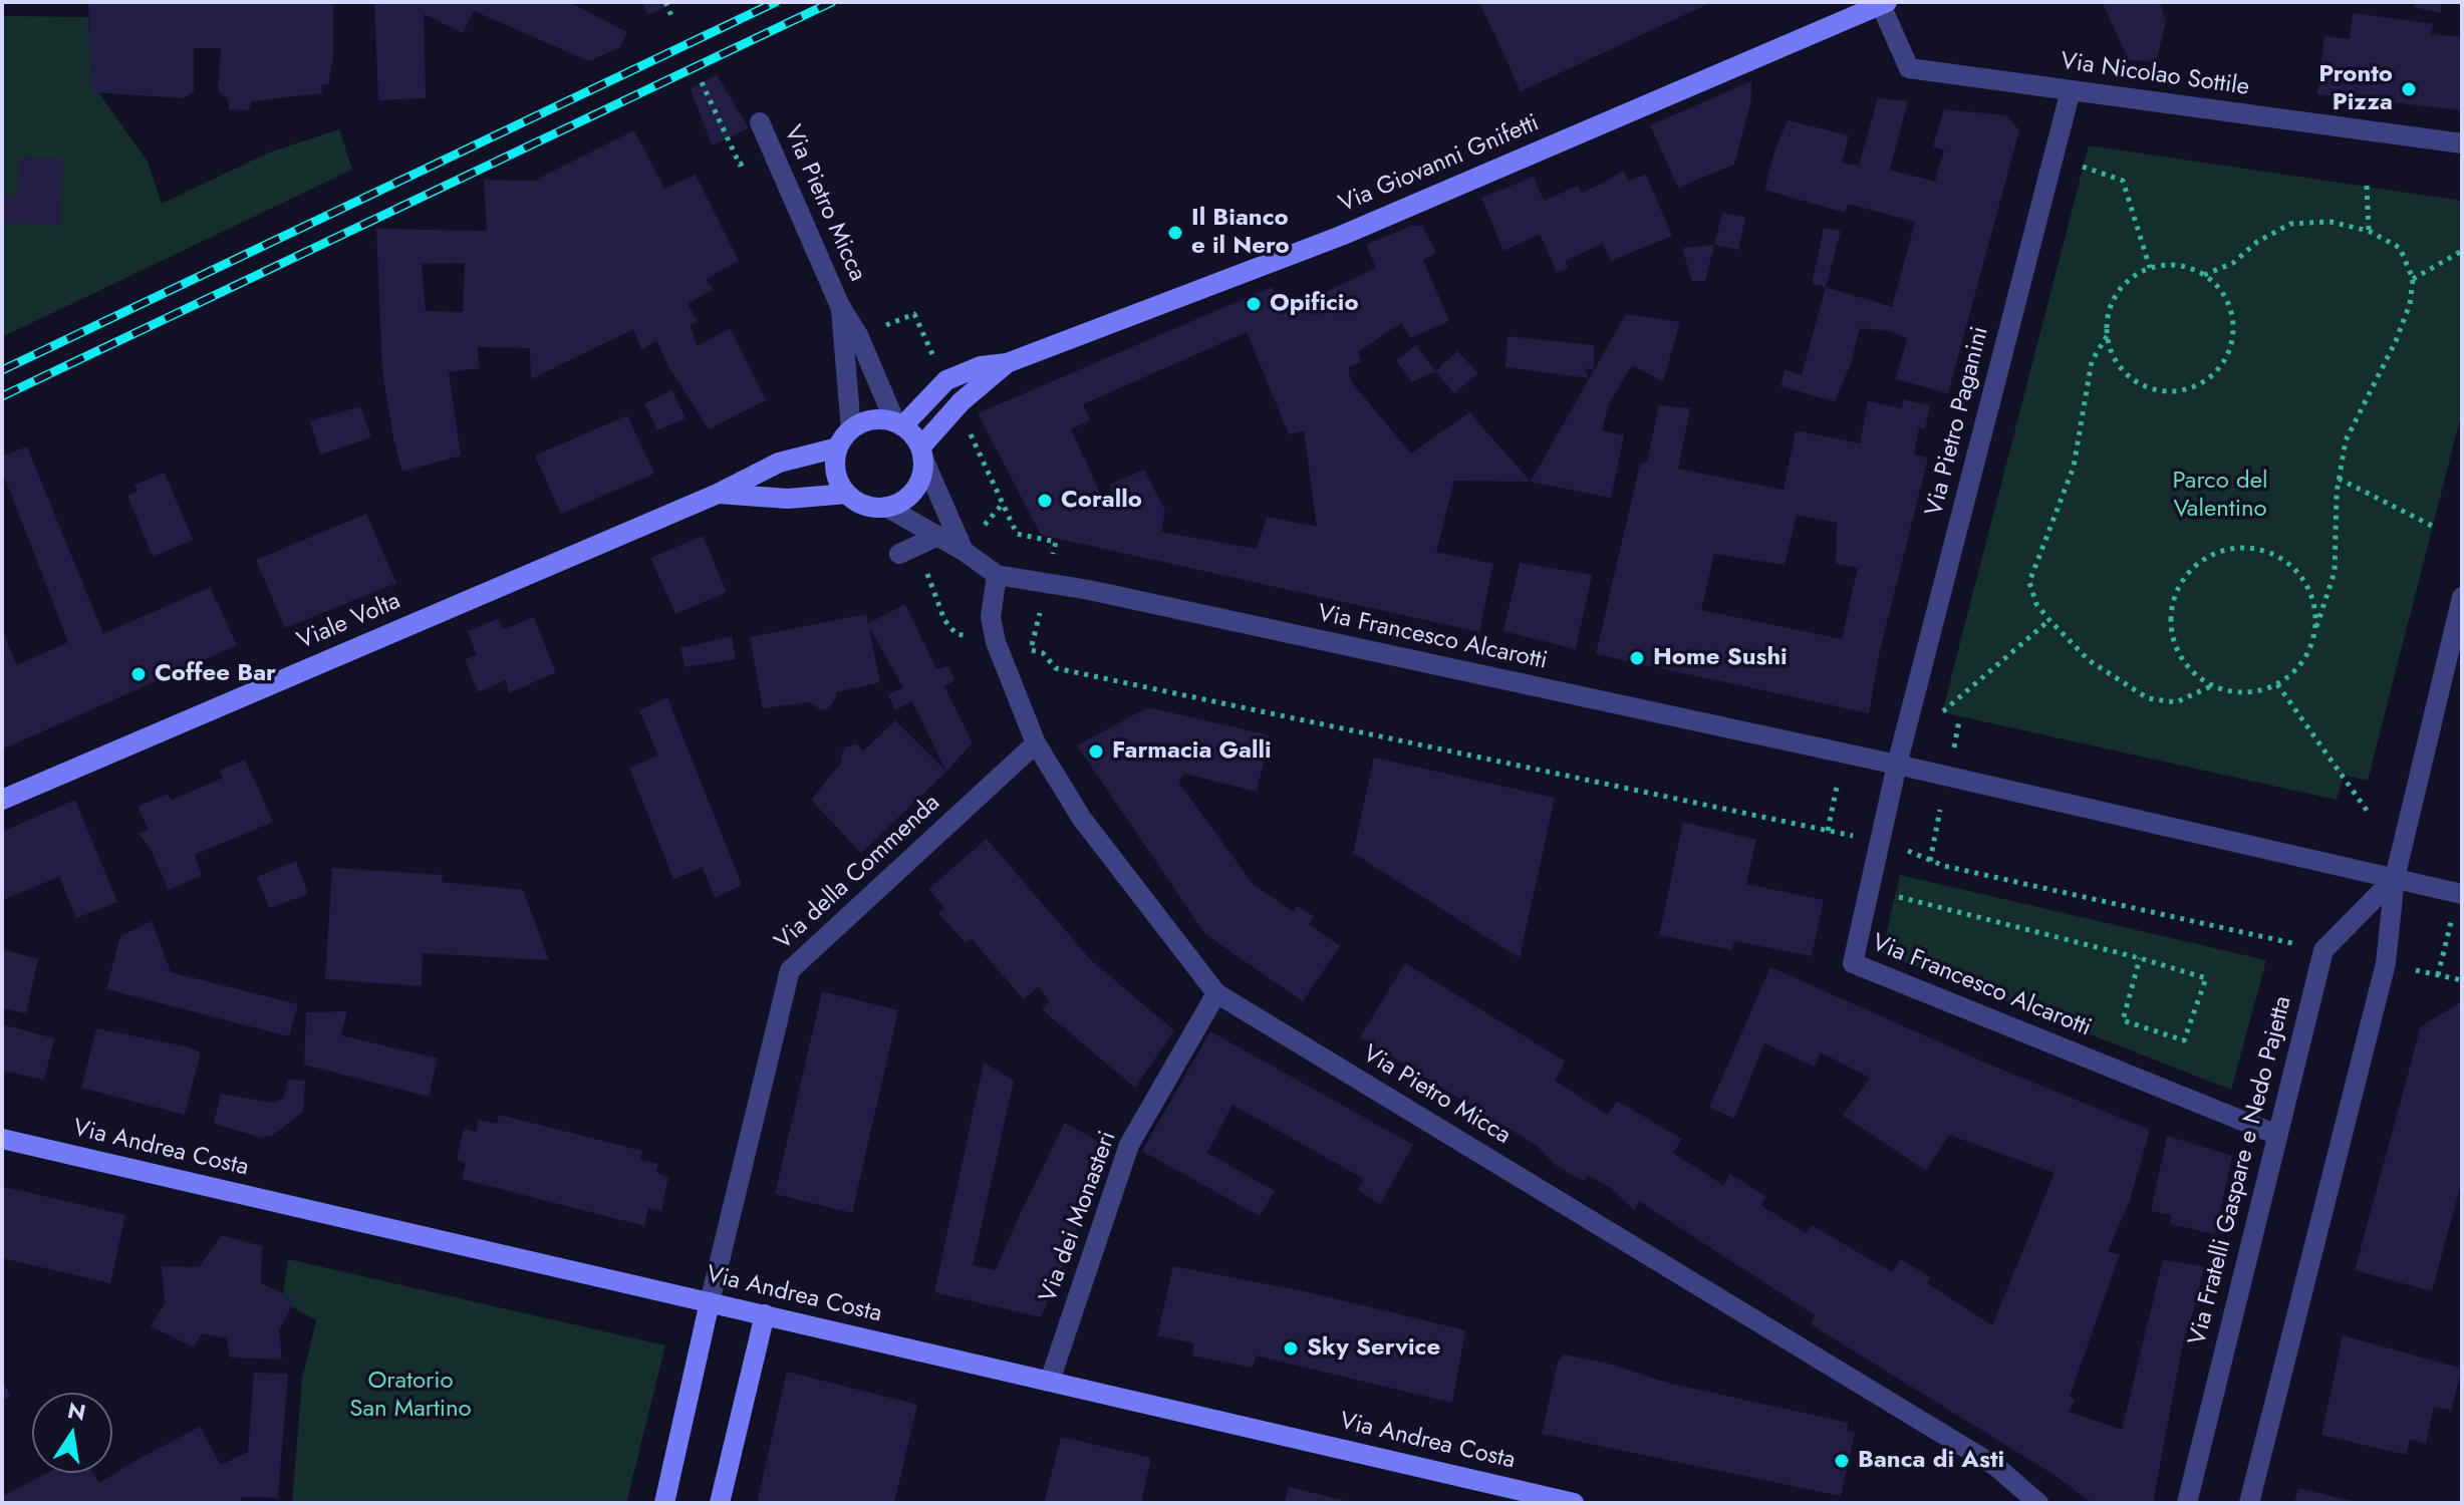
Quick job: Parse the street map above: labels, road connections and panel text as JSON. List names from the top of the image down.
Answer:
{
  "streets": {
    "street": [
      "Via Nicolao Sottile",
      "Via Giovanni Gnifetti",
      "Via Pietro Micca",
      "Via Pietro Paganini",
      "Viale Volta",
      "Via Francesco Alcarotti",
      "Via della Commenda",
      "Via Andrea Costa",
      "Via Fratelli Gaspare e Nedo Pajetta",
      "Via dei Monasteri"
    ]
  },
  "crossings": [
    ["Via Nicolao Sottile", "Via Giovanni Gnifetti"],
    ["Via Nicolao Sottile", "Via Pietro Paganini"],
    ["Via Giovanni Gnifetti", "Via Pietro Micca"],
    ["Via Giovanni Gnifetti", "Viale Volta"],
    ["Via Pietro Micca", "Viale Volta"],
    ["Via Pietro Micca", "Via Francesco Alcarotti"],
    ["Via Pietro Micca", "Via della Commenda"],
    ["Via Pietro Micca", "Via dei Monasteri"],
    ["Via Pietro Paganini", "Via Francesco Alcarotti"],
    ["Via Francesco Alcarotti", "Via Fratelli Gaspare e Nedo Pajetta"],
    ["Via della Commenda", "Via Andrea Costa"],
    ["Via Andrea Costa", "Via dei Monasteri"]
  ],
  "parks": ["Parco del Valentino", "Oratorio San Martino"],
  "places": [
    "Pronto Pizza",
    "Il Bianco e il Nero",
    "Opificio",
    "Corallo",
    "Home Sushi",
    "Coffee Bar",
    "Farmacia Galli",
    "Sky Service",
    "Banca di Asti"
  ],
  "north": "top"
}
